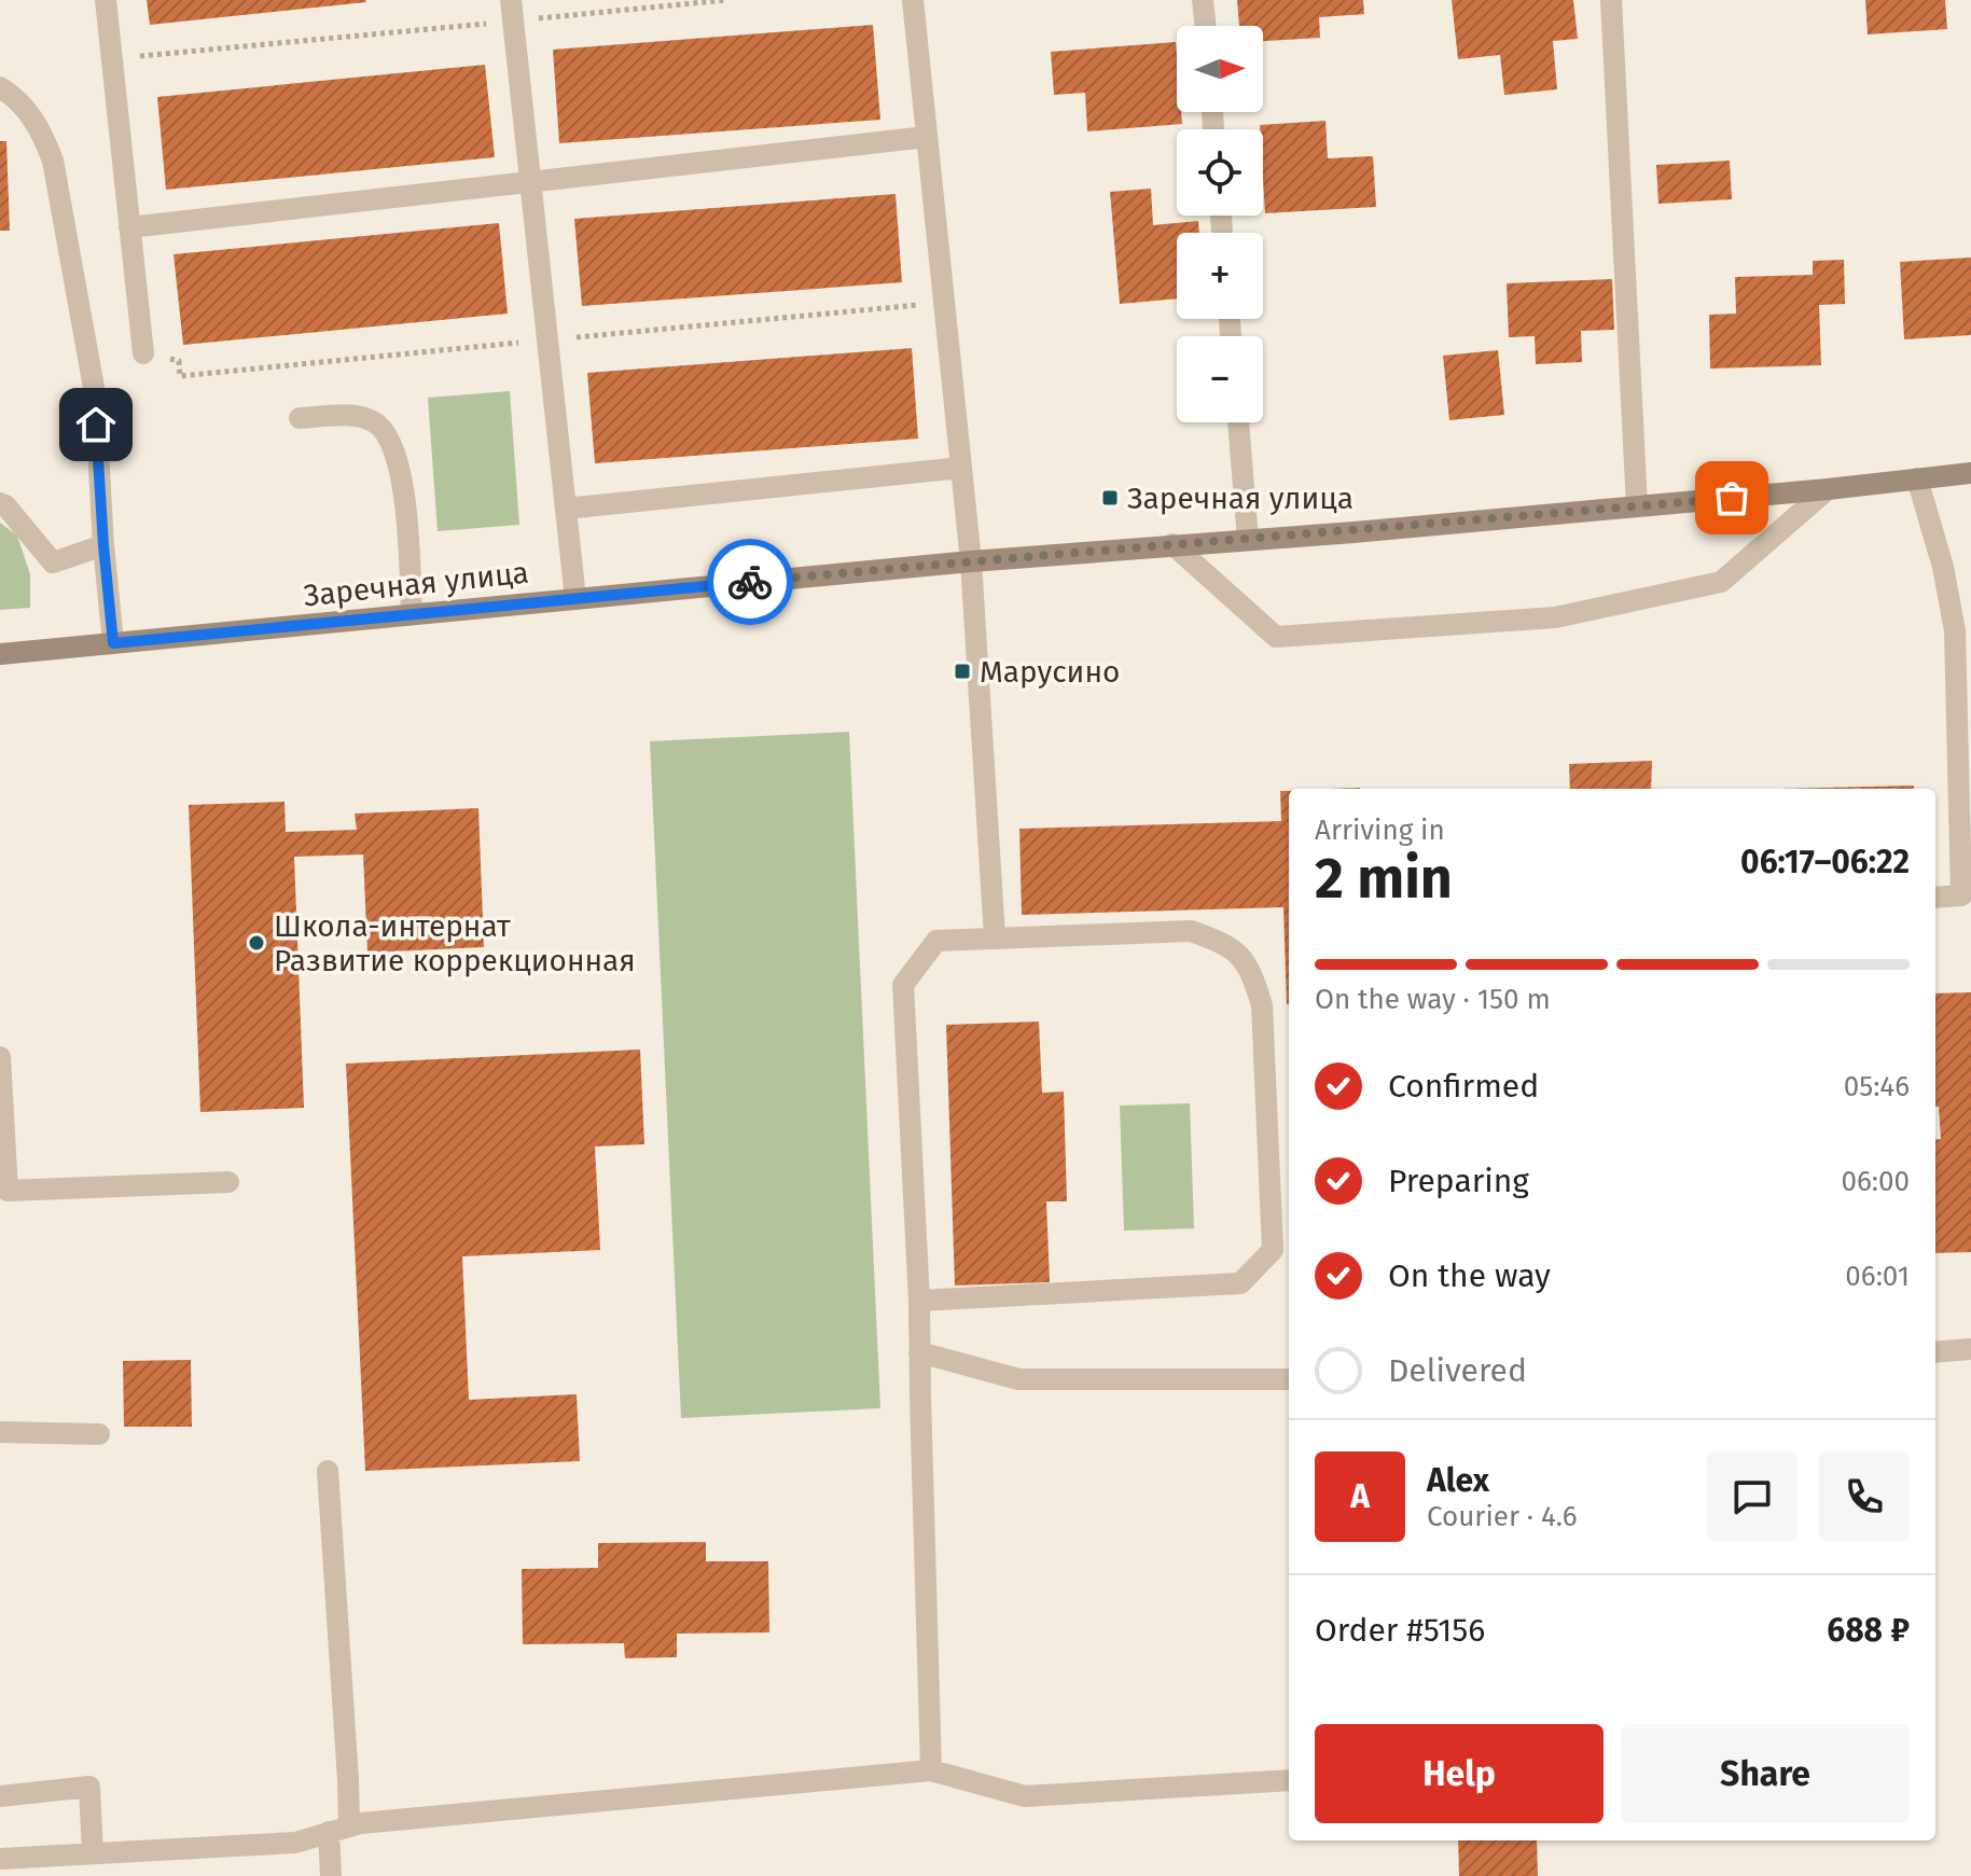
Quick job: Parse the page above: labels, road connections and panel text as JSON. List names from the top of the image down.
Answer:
{
  "streets": {
    "street": ["Заречная улица"]
  },
  "places": {
    "transit": ["Заречная улица", "Марусино"],
    "other": ["Школа-интернат Развитие коррекционная"]
  },
  "north": "right",
  "page": {
    "map_buttons": ["+", "−"],
    "heading": ["2 min", "Arriving in", "06:17–06:22"],
    "panel": [
      "Alex",
      "Courier · 4.6",
      "Order #5156",
      "688 ₽"
    ],
    "bar": "On the way · 150 m",
    "list": [
      ["Confirmed", "05:46"],
      ["Preparing", "06:00"],
      ["On the way", "06:01"],
      "Delivered"
    ],
    "round": "A",
    "buttons": ["Help", "Share"]
  }
}
